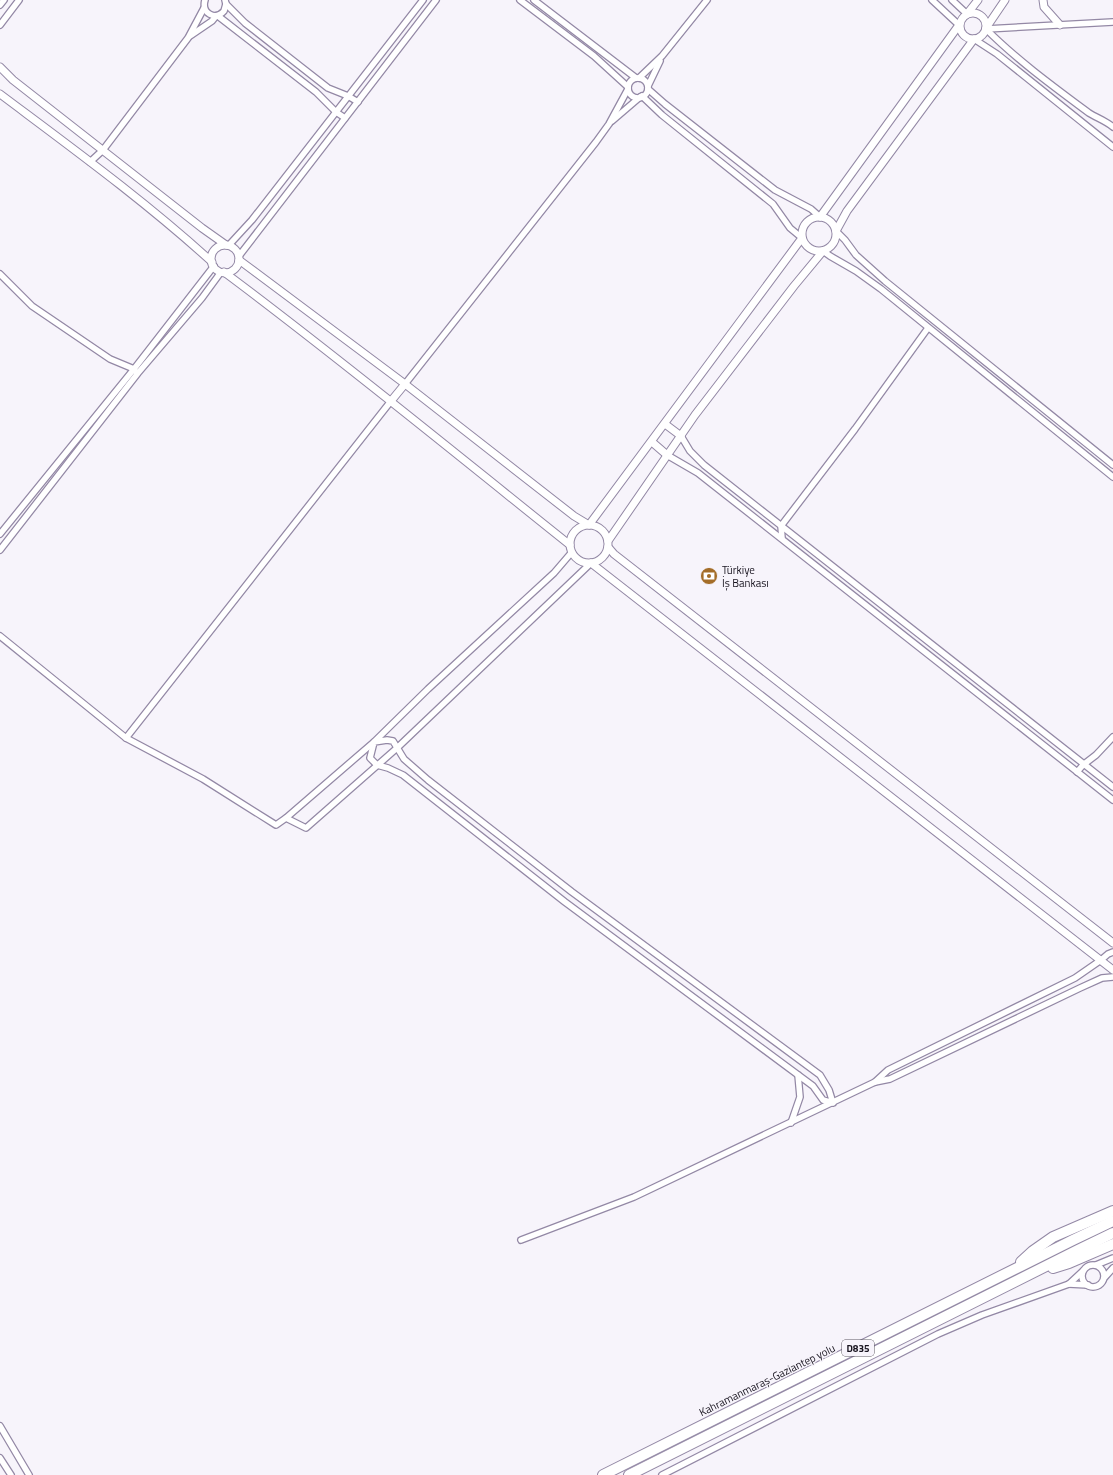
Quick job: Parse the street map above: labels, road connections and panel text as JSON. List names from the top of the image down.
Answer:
{
  "streets": {
    "highway": ["D835", "Kahramanmaraş-Gaziantep yolu"]
  },
  "places": {
    "bank": ["Türkiye İş Bankası"]
  }
}
